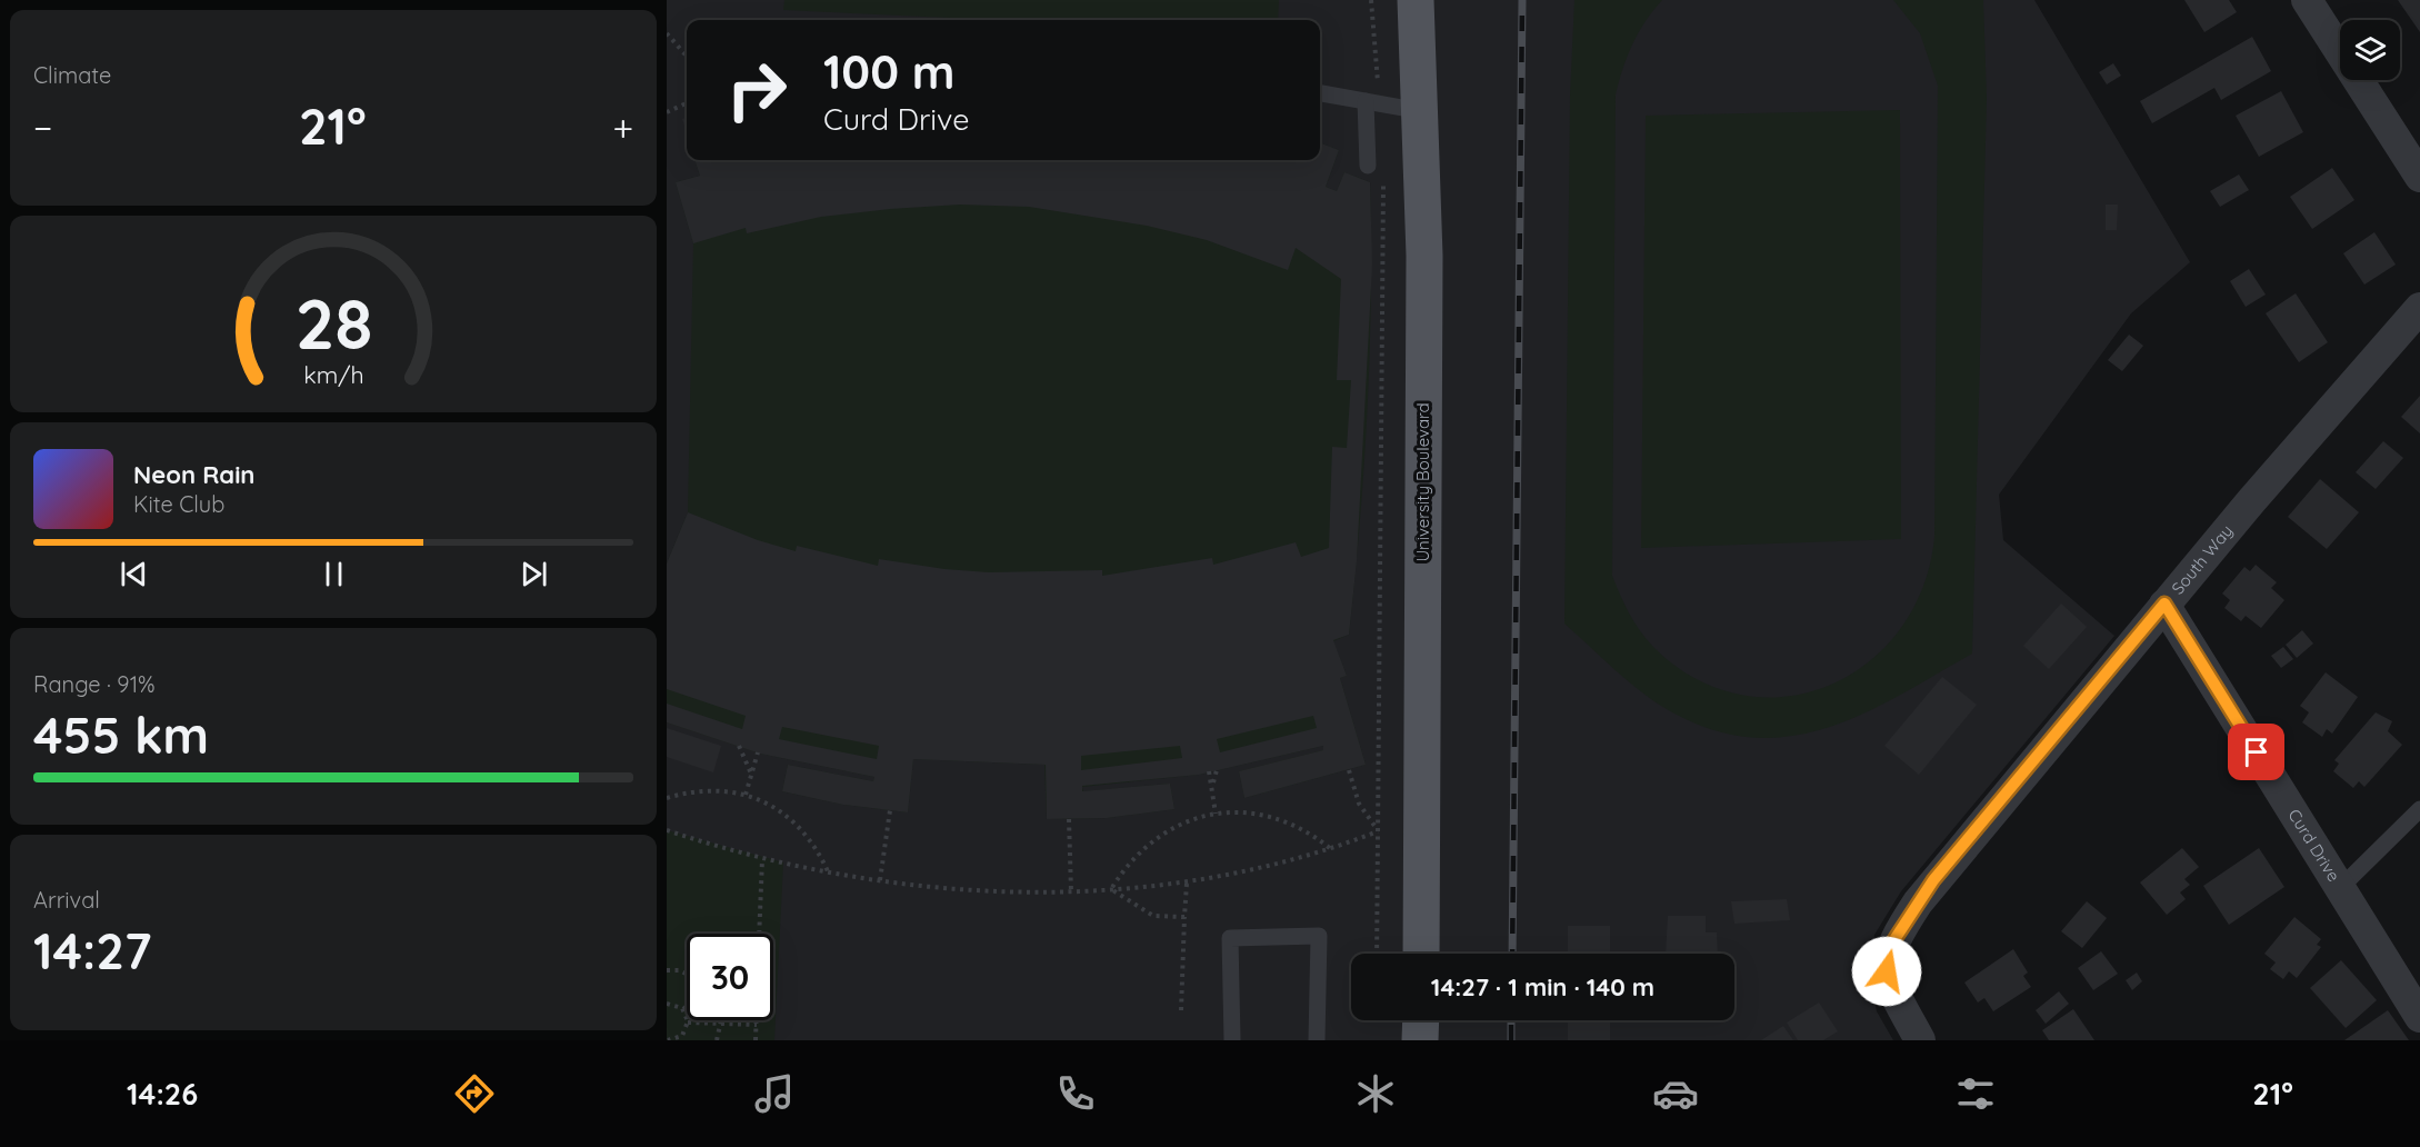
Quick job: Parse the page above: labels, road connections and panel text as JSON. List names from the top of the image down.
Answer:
{
  "streets": {
    "main road": ["University Boulevard"],
    "street": ["South Way", "Curd Drive"]
  },
  "crossings": [
    ["South Way", "Curd Drive"]
  ],
  "page": {
    "tile": [
      "Climate",
      ["Range · 91%", "455 km"],
      ["Arrival", "14:27"]
    ],
    "turn": ["100 m", "Curd Drive"],
    "heat": ["−", "21°", "+"],
    "song": ["Neon Rain", "Kite Club"],
    "limit": "30",
    "trip": "14:27 · 1 min · 140 m",
    "tabs": ["14:26", "21°"],
    "gauge": ["28", "km/h"]
  }
}
